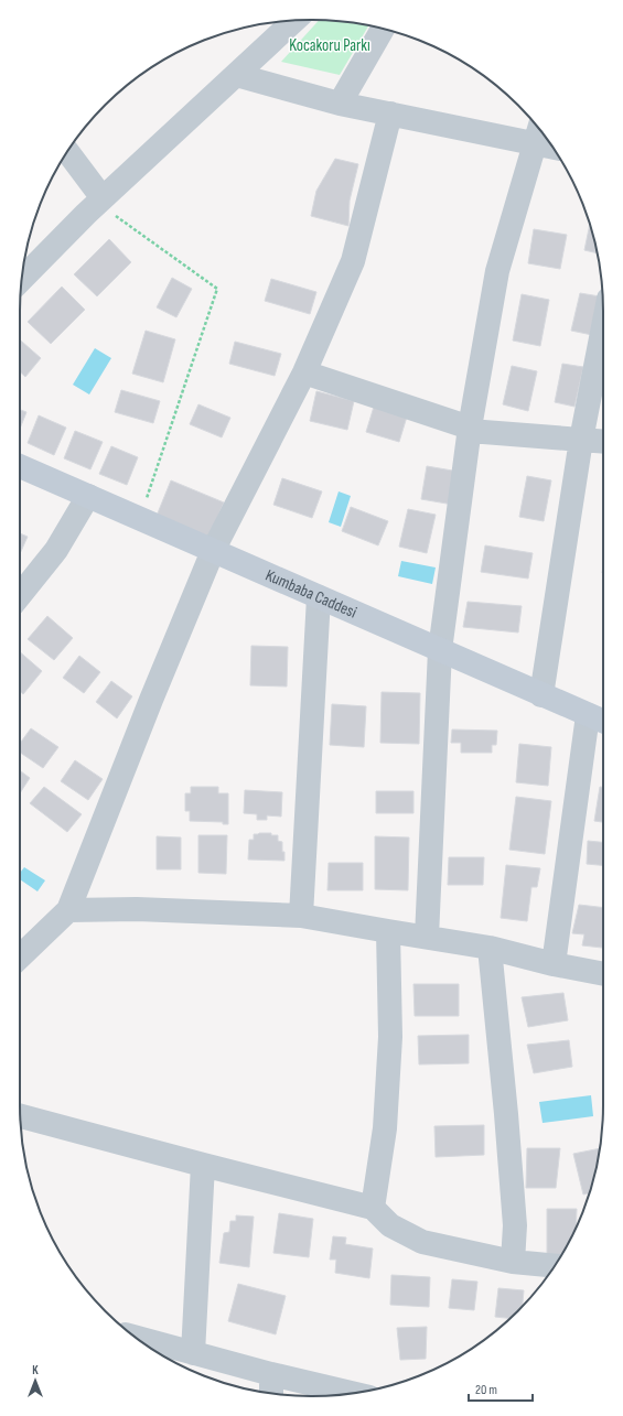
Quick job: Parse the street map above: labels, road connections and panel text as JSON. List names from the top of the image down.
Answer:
{
  "streets": {
    "street": ["Kumbaba Caddesi"]
  },
  "parks": ["Kocakoru Parkı"],
  "scale_bar": "20 m",
  "north": "top"
}
